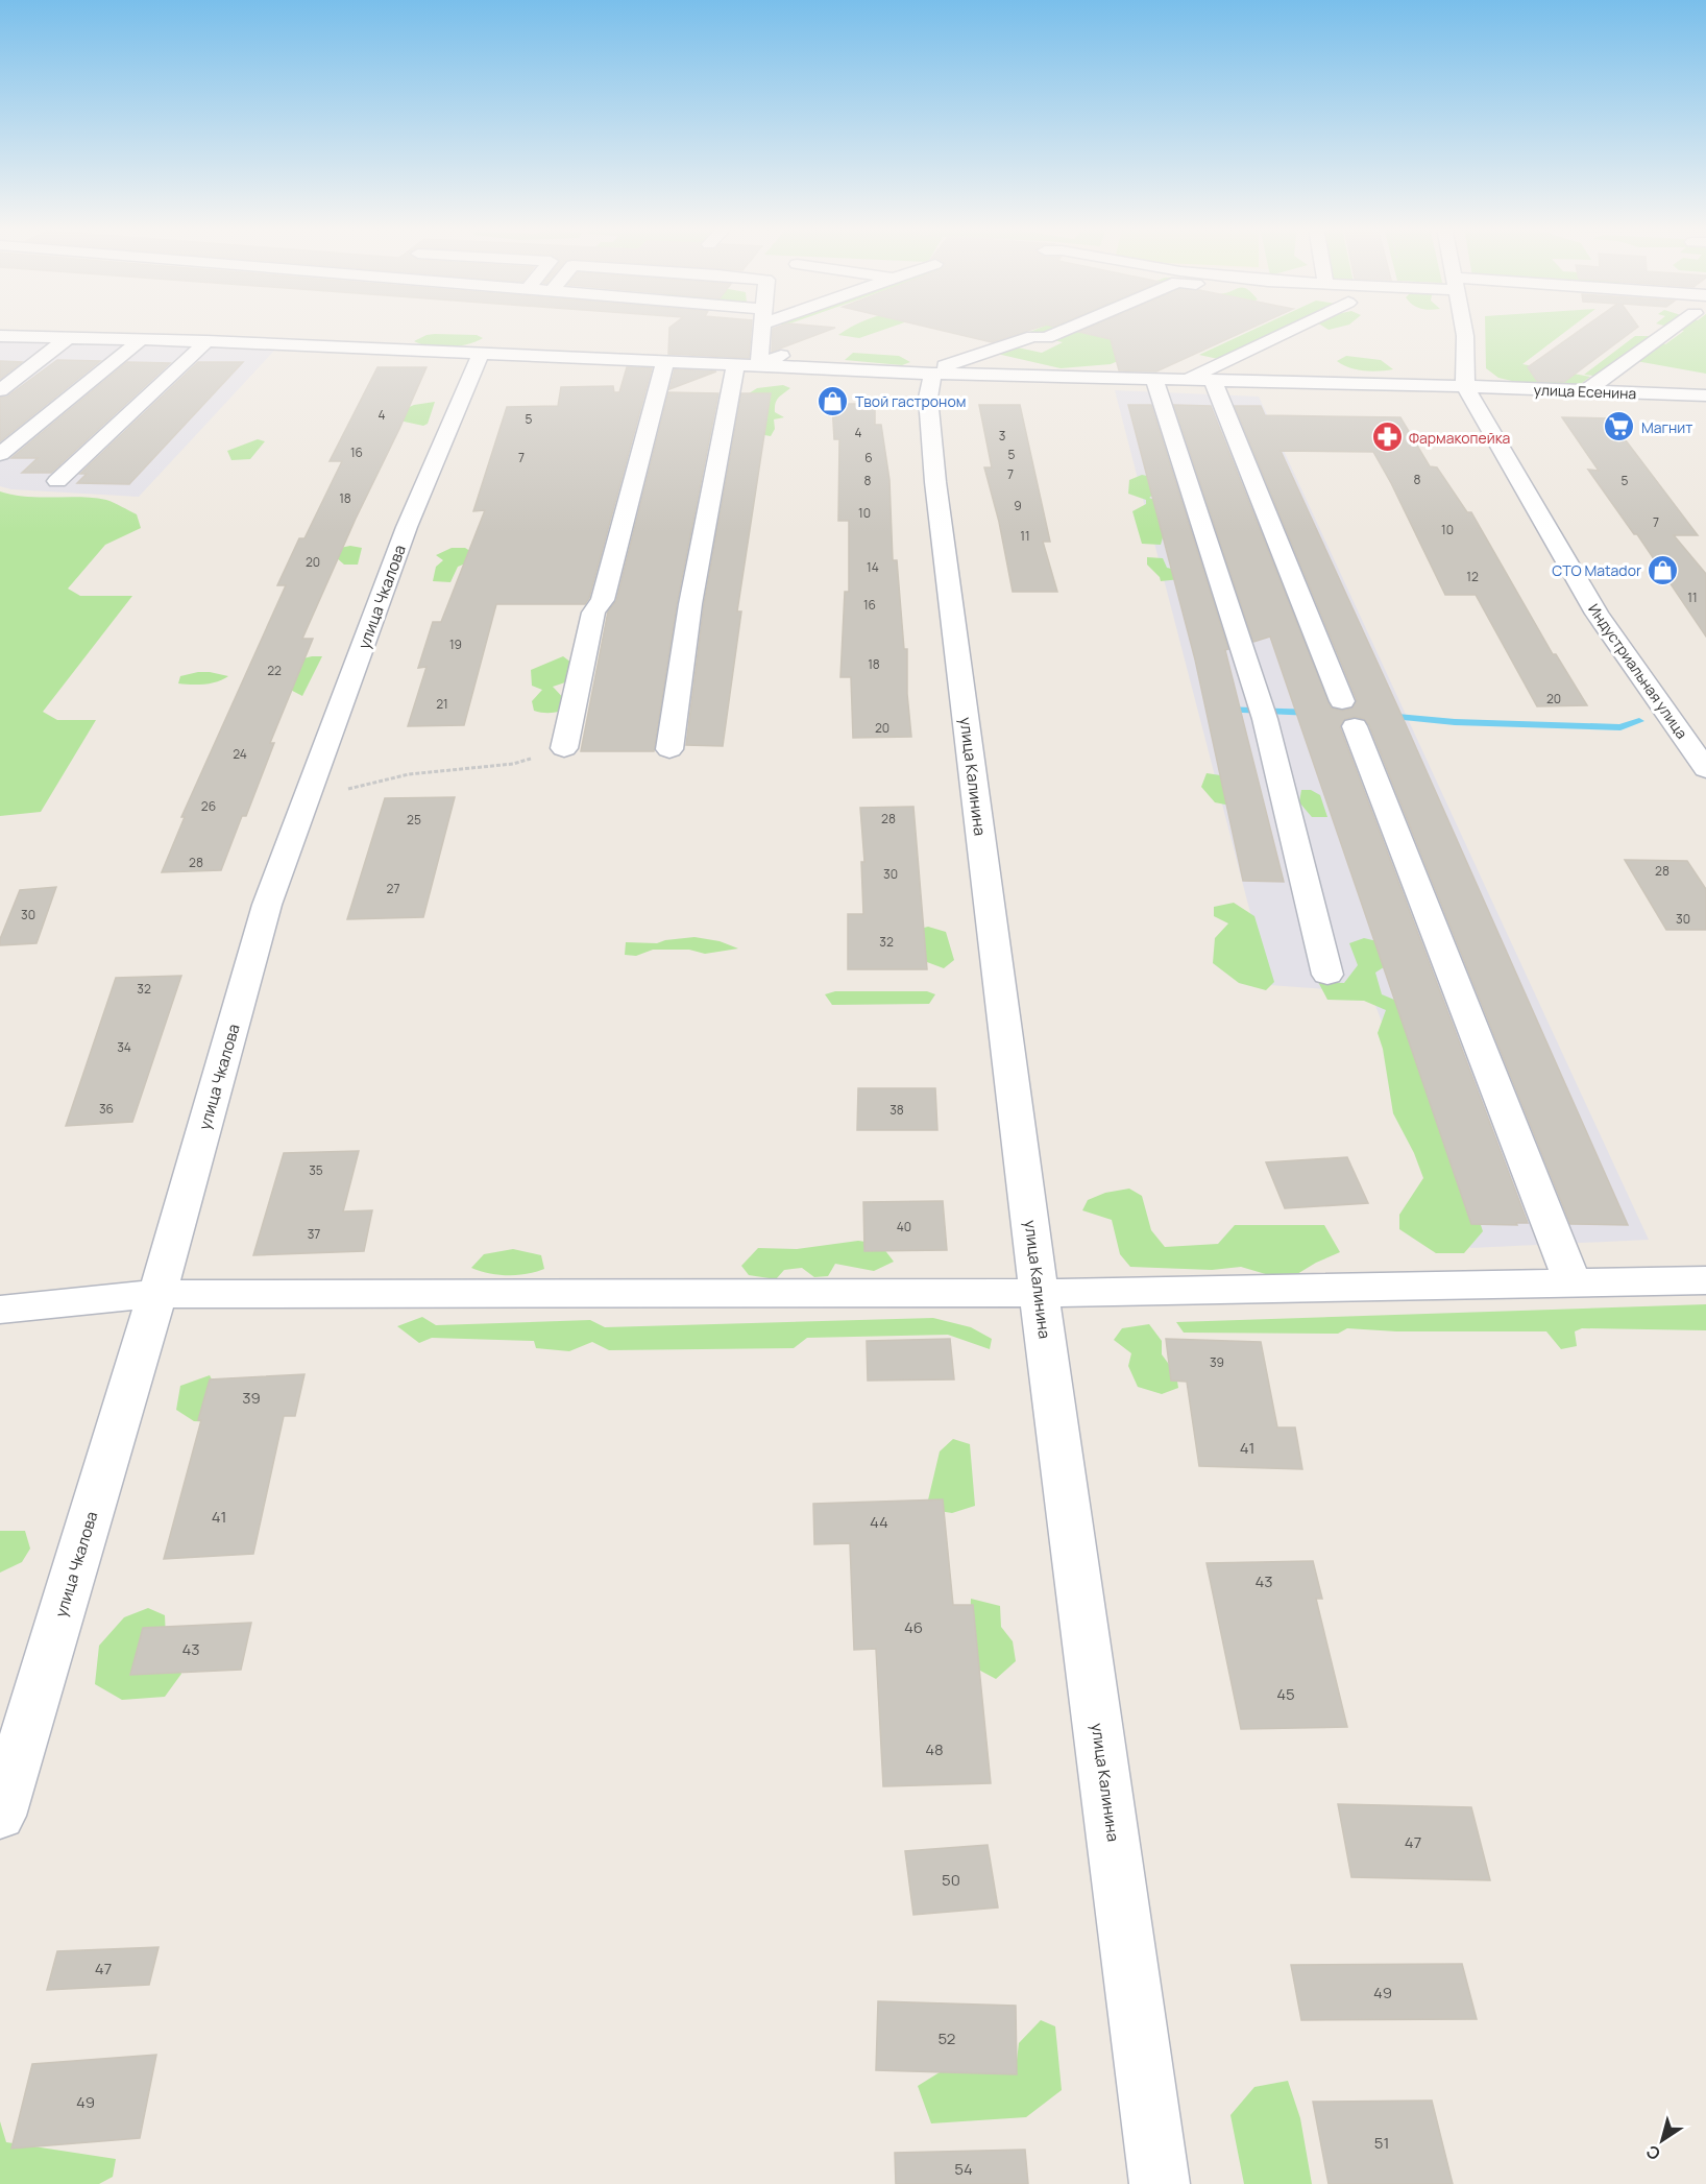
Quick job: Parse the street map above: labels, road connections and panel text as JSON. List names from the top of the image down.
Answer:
{
  "streets": {
    "street": [
      "улица Есенина",
      "улица Чкалова",
      "Индустриальная улица",
      "улица Калинина"
    ]
  },
  "crossings": [
    ["улица Есенина", "улица Чкалова"],
    ["улица Есенина", "Индустриальная улица"],
    ["улица Есенина", "улица Калинина"]
  ],
  "places": {
    "shop": ["Твой гастроном", "СТО Matador"],
    "supermarket": ["Магнит"],
    "pharmacy": ["Фармакопейка"]
  },
  "house_numbers": [
    "4",
    "5",
    "4",
    "3",
    "16",
    "5",
    "7",
    "6",
    "7",
    "8",
    "8",
    "5",
    "18",
    "9",
    "10",
    "7",
    "10",
    "11",
    "20",
    "14",
    "12",
    "11",
    "16",
    "19",
    "18",
    "22",
    "20",
    "21",
    "20",
    "24",
    "26",
    "28",
    "25",
    "28",
    "28",
    "30",
    "27",
    "30",
    "30",
    "32",
    "32",
    "34",
    "36",
    "38",
    "35",
    "40",
    "37",
    "39",
    "39",
    "41",
    "41",
    "44",
    "43",
    "46",
    "43",
    "45",
    "48",
    "47",
    "50",
    "47",
    "49",
    "52",
    "49",
    "51",
    "54"
  ],
  "north": "bottom left"
}
